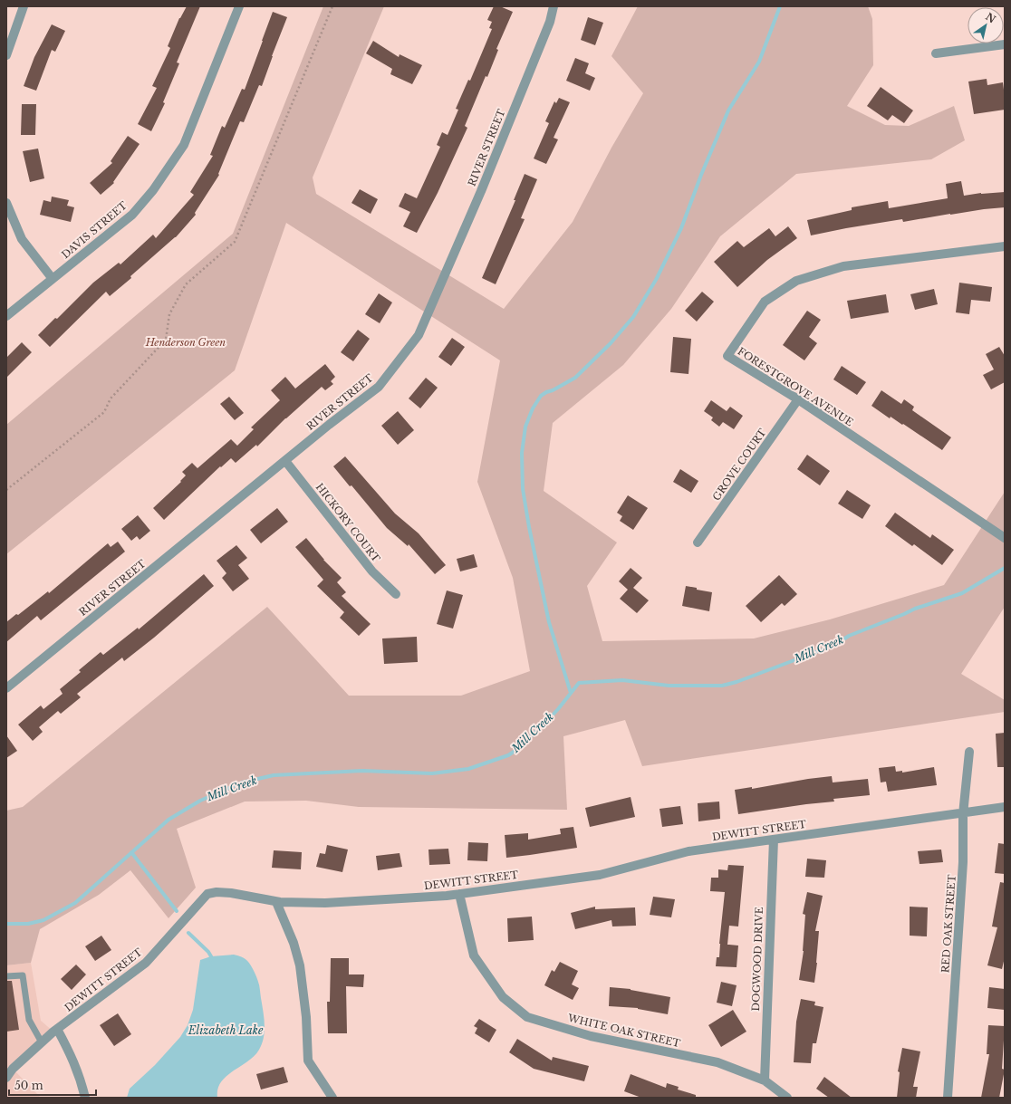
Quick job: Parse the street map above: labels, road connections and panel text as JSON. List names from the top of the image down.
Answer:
{
  "streets": {
    "street": [
      "RIVER STREET",
      "DAVIS STREET",
      "FORESTGROVE AVENUE",
      "GROVE COURT",
      "HICKORY COURT",
      "DEWITT STREET",
      "RED OAK STREET",
      "DOGWOOD DRIVE",
      "WHITE OAK STREET"
    ]
  },
  "crossings": [
    ["RIVER STREET", "HICKORY COURT"],
    ["FORESTGROVE AVENUE", "GROVE COURT"],
    ["DEWITT STREET", "RED OAK STREET"],
    ["DEWITT STREET", "DOGWOOD DRIVE"],
    ["DEWITT STREET", "WHITE OAK STREET"],
    ["DOGWOOD DRIVE", "WHITE OAK STREET"]
  ],
  "water": ["Mill Creek", "Elizabeth Lake"],
  "parks": ["Henderson Green"],
  "scale_bar": "50 m",
  "north": "top right"
}
